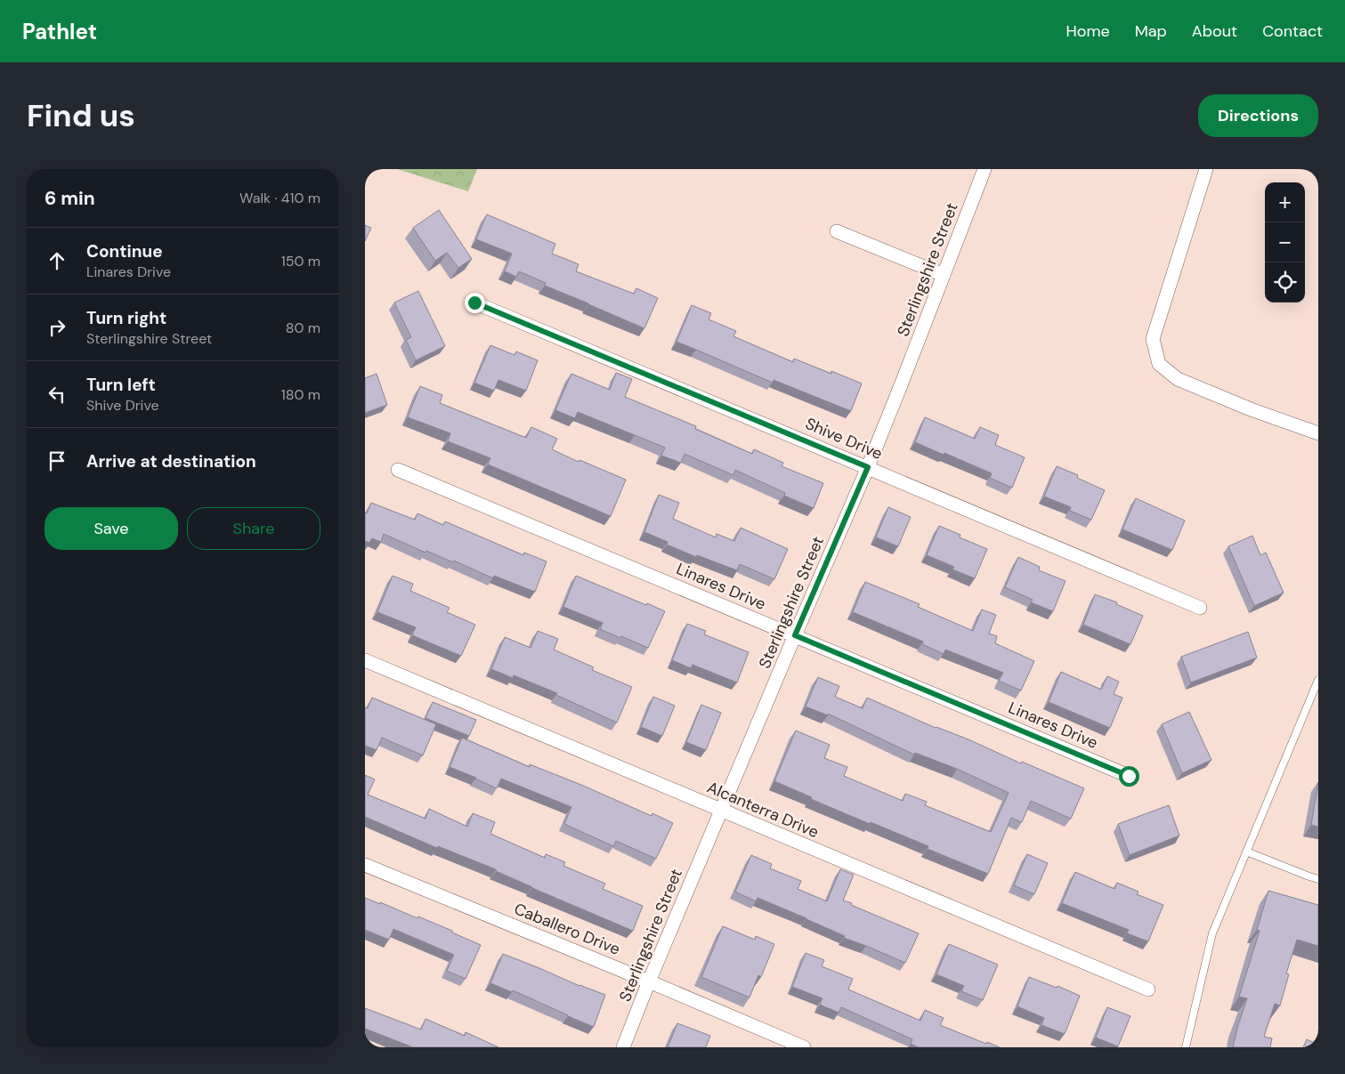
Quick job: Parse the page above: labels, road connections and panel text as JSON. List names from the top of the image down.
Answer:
{
  "streets": {
    "street": [
      "Sterlingshire Street",
      "Shive Drive",
      "Linares Drive",
      "Alcanterra Drive",
      "Caballero Drive"
    ]
  },
  "crossings": [
    ["Sterlingshire Street", "Shive Drive"],
    ["Sterlingshire Street", "Linares Drive"],
    ["Sterlingshire Street", "Alcanterra Drive"],
    ["Sterlingshire Street", "Caballero Drive"]
  ],
  "page": {
    "header": "Pathlet",
    "nav": [
      "Home",
      "Map",
      "About",
      "Contact"
    ],
    "buttons": [
      "Directions",
      ["Save", "Share"]
    ],
    "title": "Find us",
    "heading": ["6 min", "Walk · 410 m"],
    "map_buttons": ["+", "−"],
    "list": [
      ["Continue", "Linares Drive", "150 m"],
      ["Turn right", "Sterlingshire Street", "80 m"],
      ["Turn left", "Shive Drive", "180 m"],
      "Arrive at destination"
    ]
  }
}
